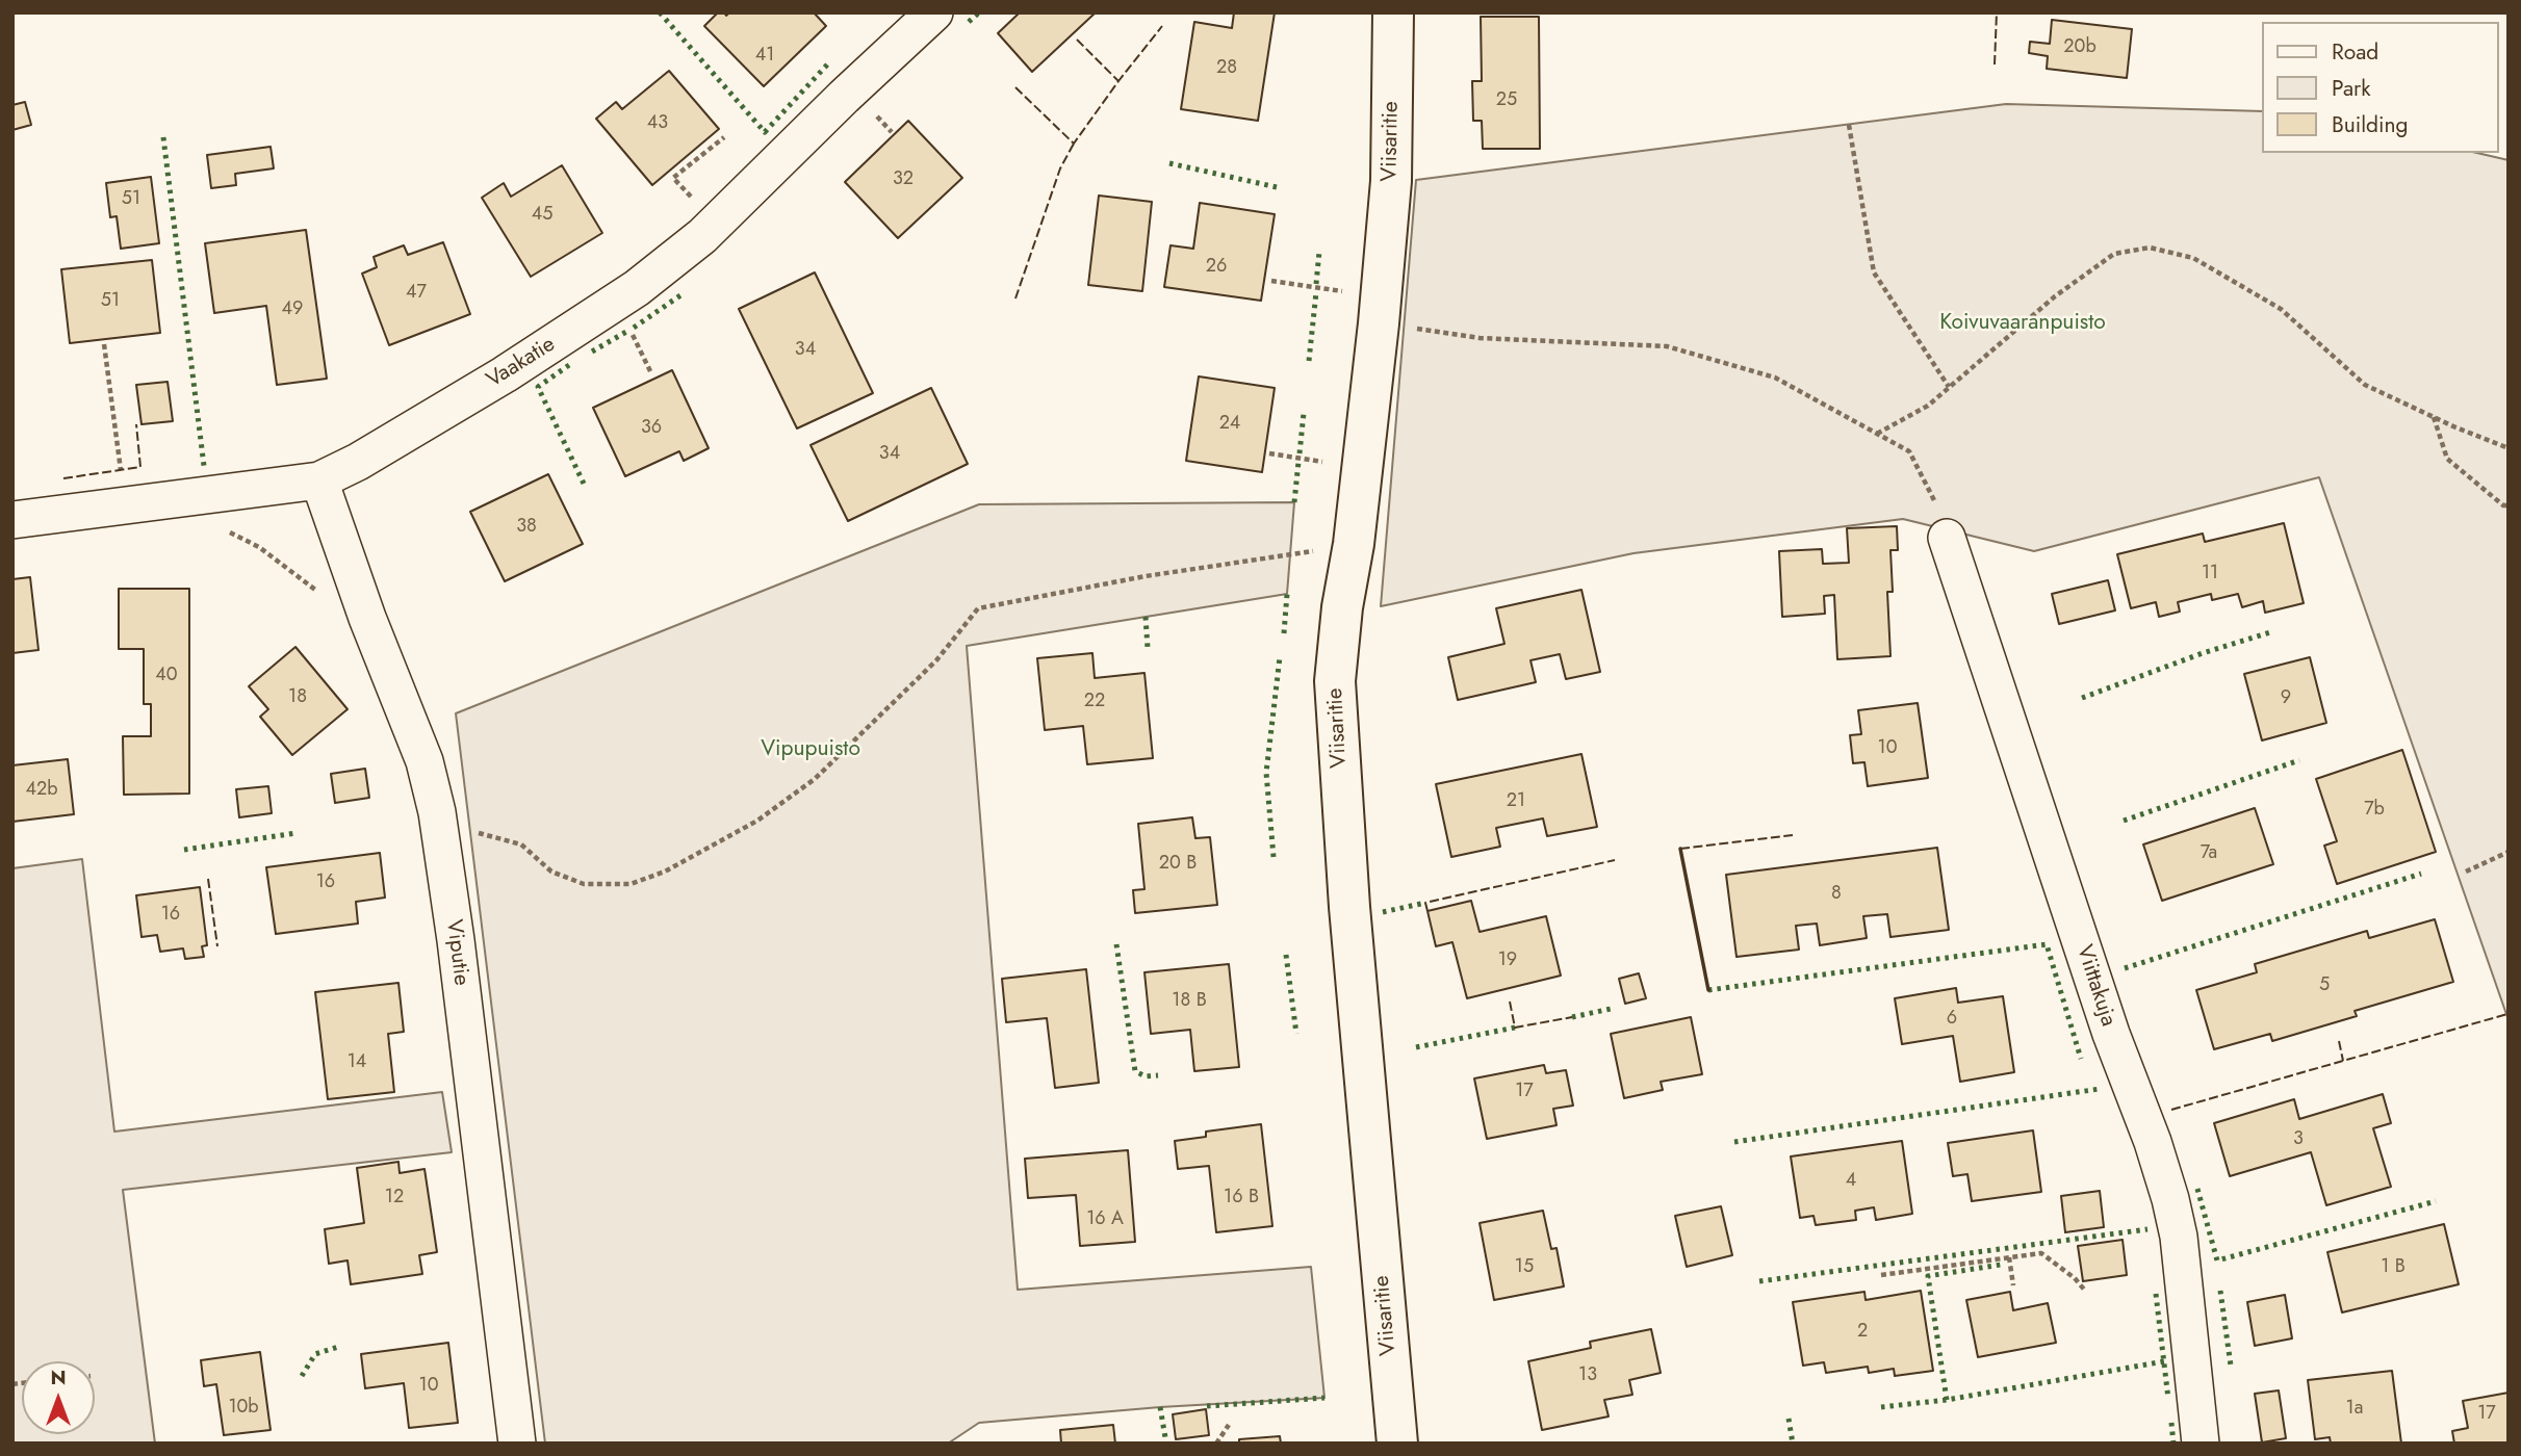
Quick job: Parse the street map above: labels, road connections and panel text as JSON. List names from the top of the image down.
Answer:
{
  "streets": {
    "street": [
      "Viisaritie",
      "Vaakatie",
      "Viputie",
      "Viittakuja"
    ]
  },
  "crossings": [
    ["Vaakatie", "Viputie"]
  ],
  "parks": ["Koivuvaaranpuisto", "Vipupuisto"],
  "house_numbers": [
    "20b",
    "41",
    "28",
    "25",
    "43",
    "32",
    "51",
    "45",
    "26",
    "47",
    "51",
    "49",
    "34",
    "24",
    "36",
    "34",
    "38",
    "11",
    "40",
    "18",
    "9",
    "22",
    "10",
    "42b",
    "21",
    "7b",
    "7a",
    "20 B",
    "16",
    "8",
    "16",
    "19",
    "5",
    "18 B",
    "6",
    "14",
    "17",
    "3",
    "4",
    "12",
    "16 B",
    "16 A",
    "15",
    "1 B",
    "2",
    "13",
    "10",
    "10b",
    "1a",
    "17"
  ],
  "legend": ["Road", "Park", "Building"],
  "north": "top"
}
